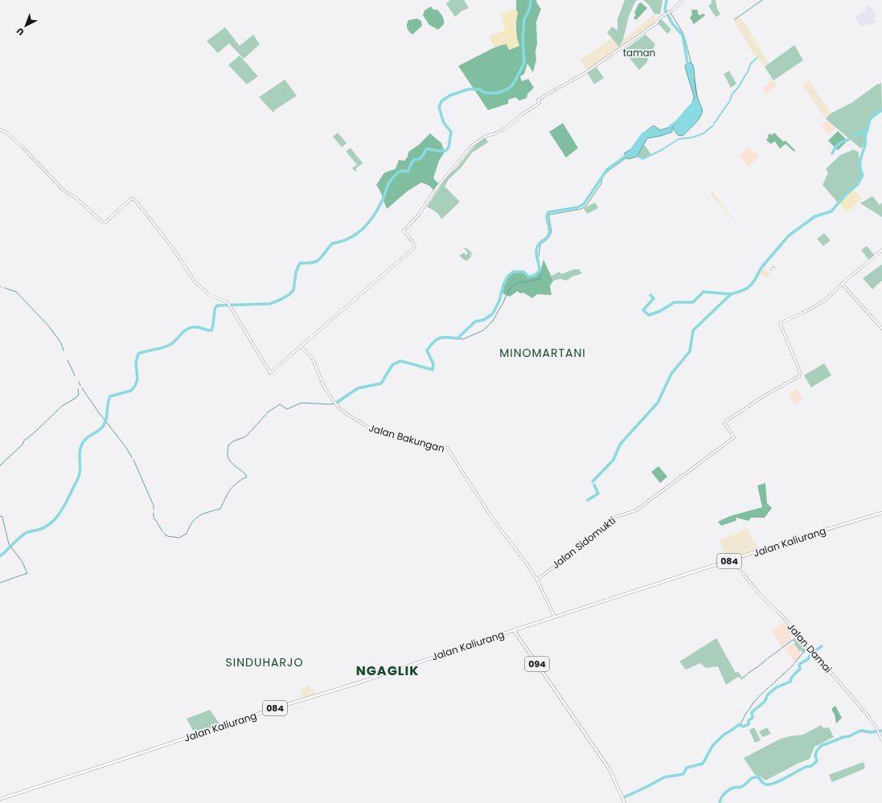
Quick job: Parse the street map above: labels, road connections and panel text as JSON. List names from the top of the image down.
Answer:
{
  "streets": {
    "main road": [
      "Jalan Bakungan",
      "Jalan Kaliurang",
      "Jalan Sidomukti",
      "084",
      "Jalan Damai",
      "094"
    ]
  },
  "crossings": [
    ["Jalan Bakungan", "Jalan Kaliurang"],
    ["Jalan Bakungan", "Jalan Sidomukti"],
    ["Jalan Kaliurang", "Jalan Damai"],
    ["Jalan Kaliurang", "094"]
  ],
  "districts": ["MINOMARTANI", "SINDUHARJO", "NGAGLIK"],
  "parks": ["taman"],
  "north": "bottom left"
}
